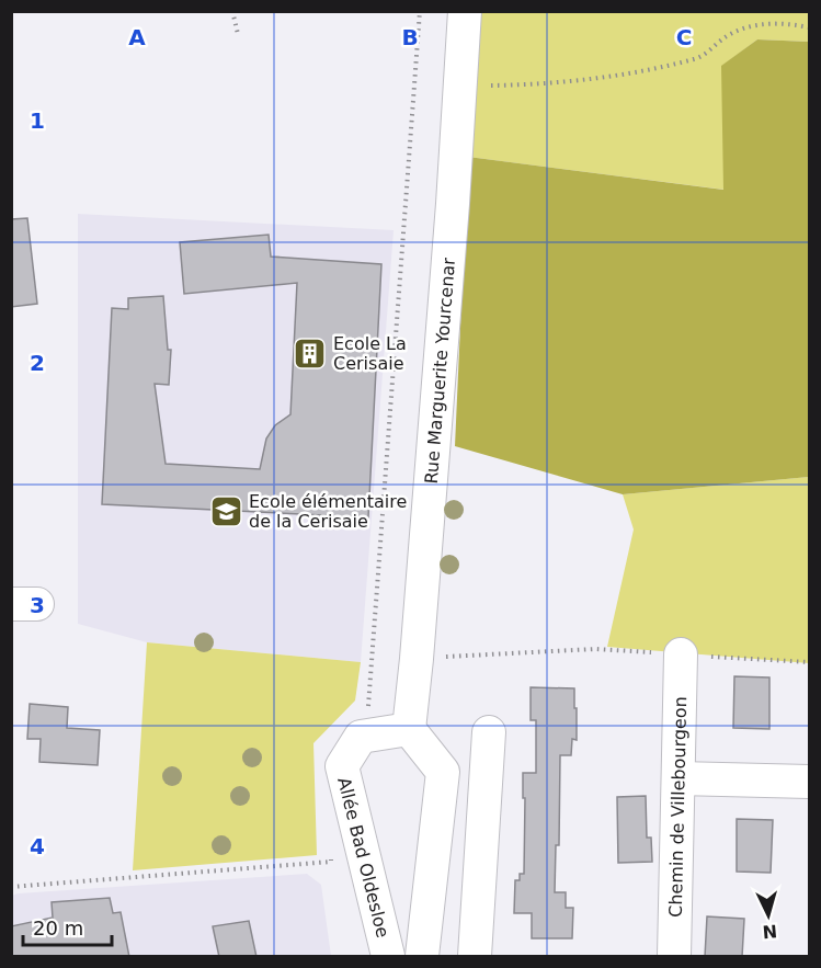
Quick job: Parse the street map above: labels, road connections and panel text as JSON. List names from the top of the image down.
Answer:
{
  "streets": {
    "street": ["Rue Marguerite Yourcenar", "Chemin de Villebourgeon", "Allée Bad Oldesloe"]
  },
  "crossings": [
    ["Rue Marguerite Yourcenar", "Allée Bad Oldesloe"]
  ],
  "places": {
    "building": ["Ecole La Cerisaie"],
    "school or university": ["Ecole élémentaire de la Cerisaie"]
  },
  "scale_bar": "20 m",
  "north": "bottom",
  "grid": {
    "columns": ["A", "B", "C"],
    "rows": [
      "1",
      "2",
      "3",
      "4"
    ]
  }
}
